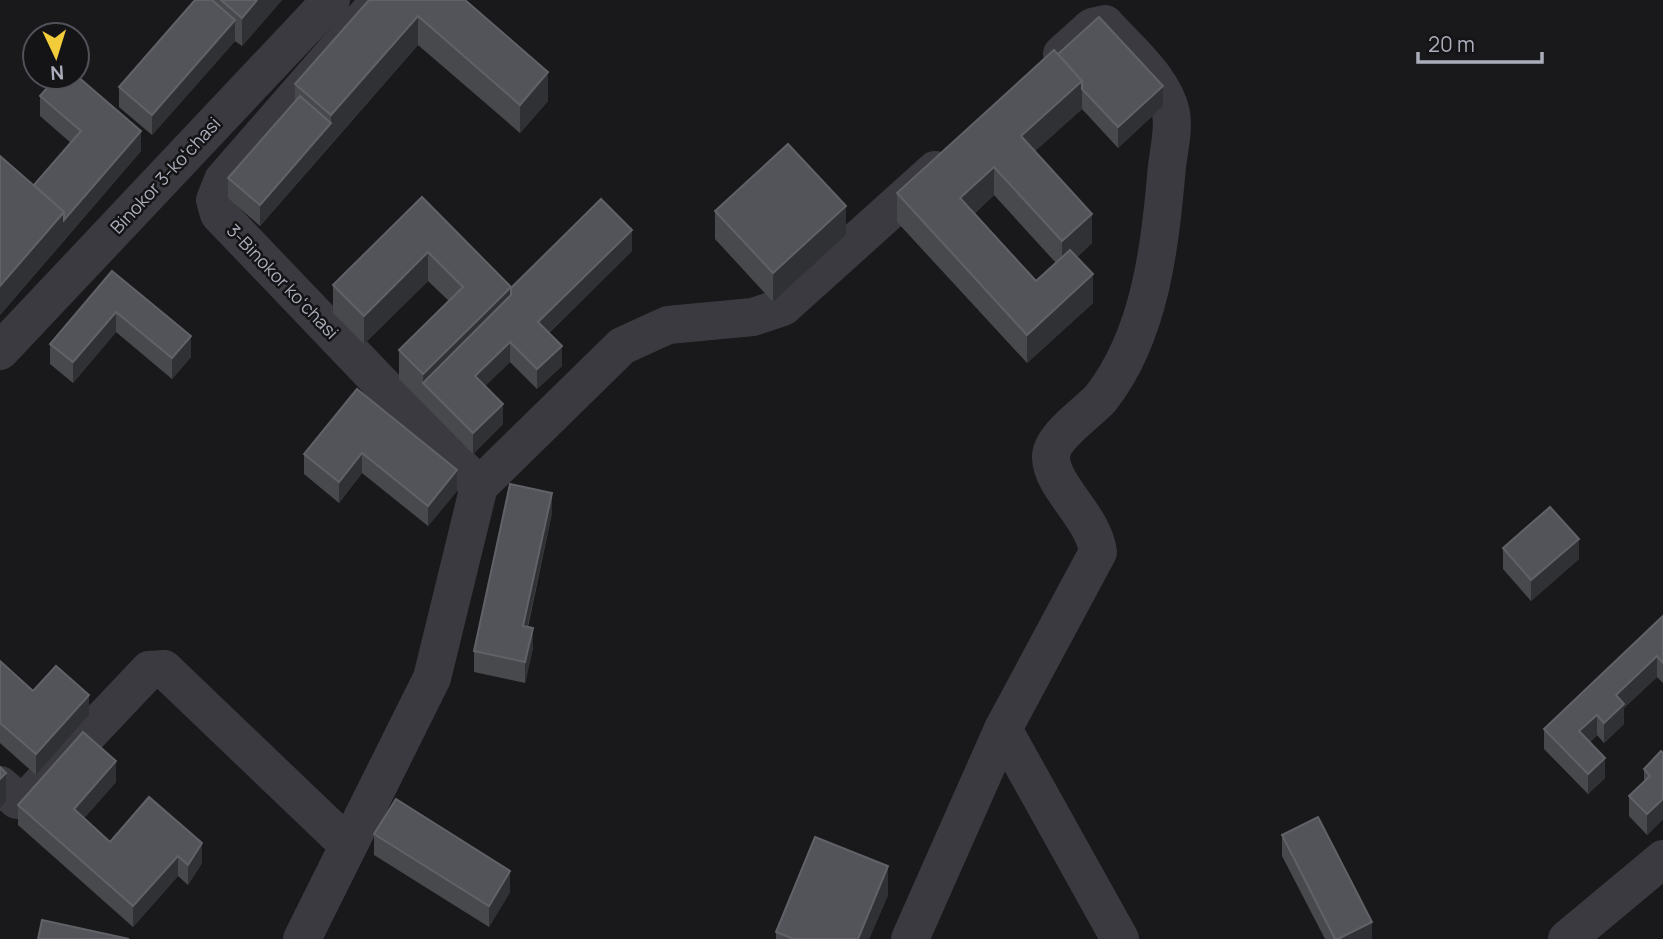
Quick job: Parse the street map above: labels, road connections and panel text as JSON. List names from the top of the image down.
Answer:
{
  "streets": {
    "street": ["Binokor 3-koʻchasi", "3-Binokor koʻchasi"]
  },
  "scale_bar": "20 m",
  "north": "bottom"
}
